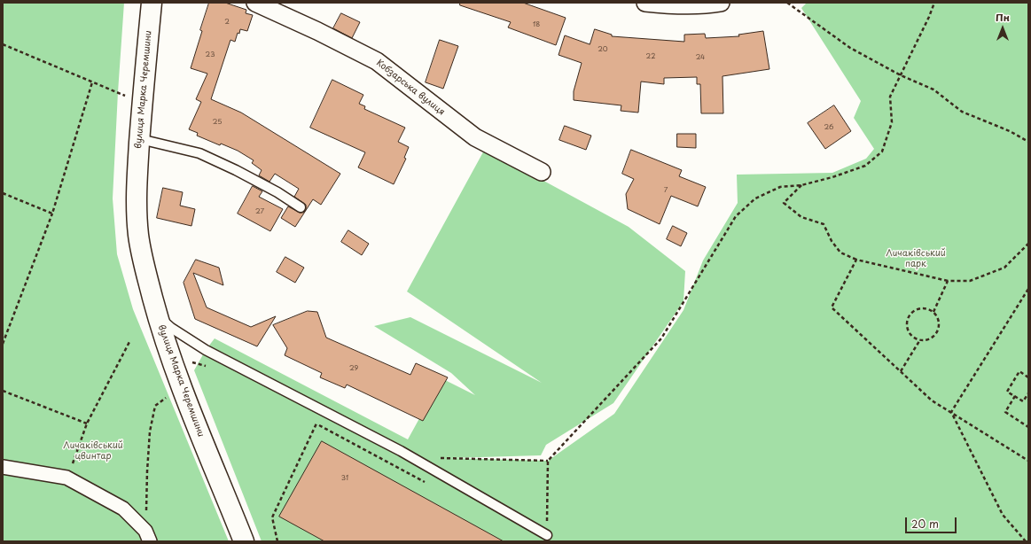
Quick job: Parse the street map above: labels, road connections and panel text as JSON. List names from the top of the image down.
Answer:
{
  "streets": {
    "street": ["Кобзарська вулиця", "вулиця Марка Черемшини"]
  },
  "parks": ["Личаківський парк", "Личаківський цвинтар"],
  "house_numbers": [
    "2",
    "18",
    "20",
    "23",
    "22",
    "24",
    "25",
    "26",
    "7",
    "27",
    "29",
    "31"
  ],
  "scale_bar": "20 m",
  "north": "top"
}
